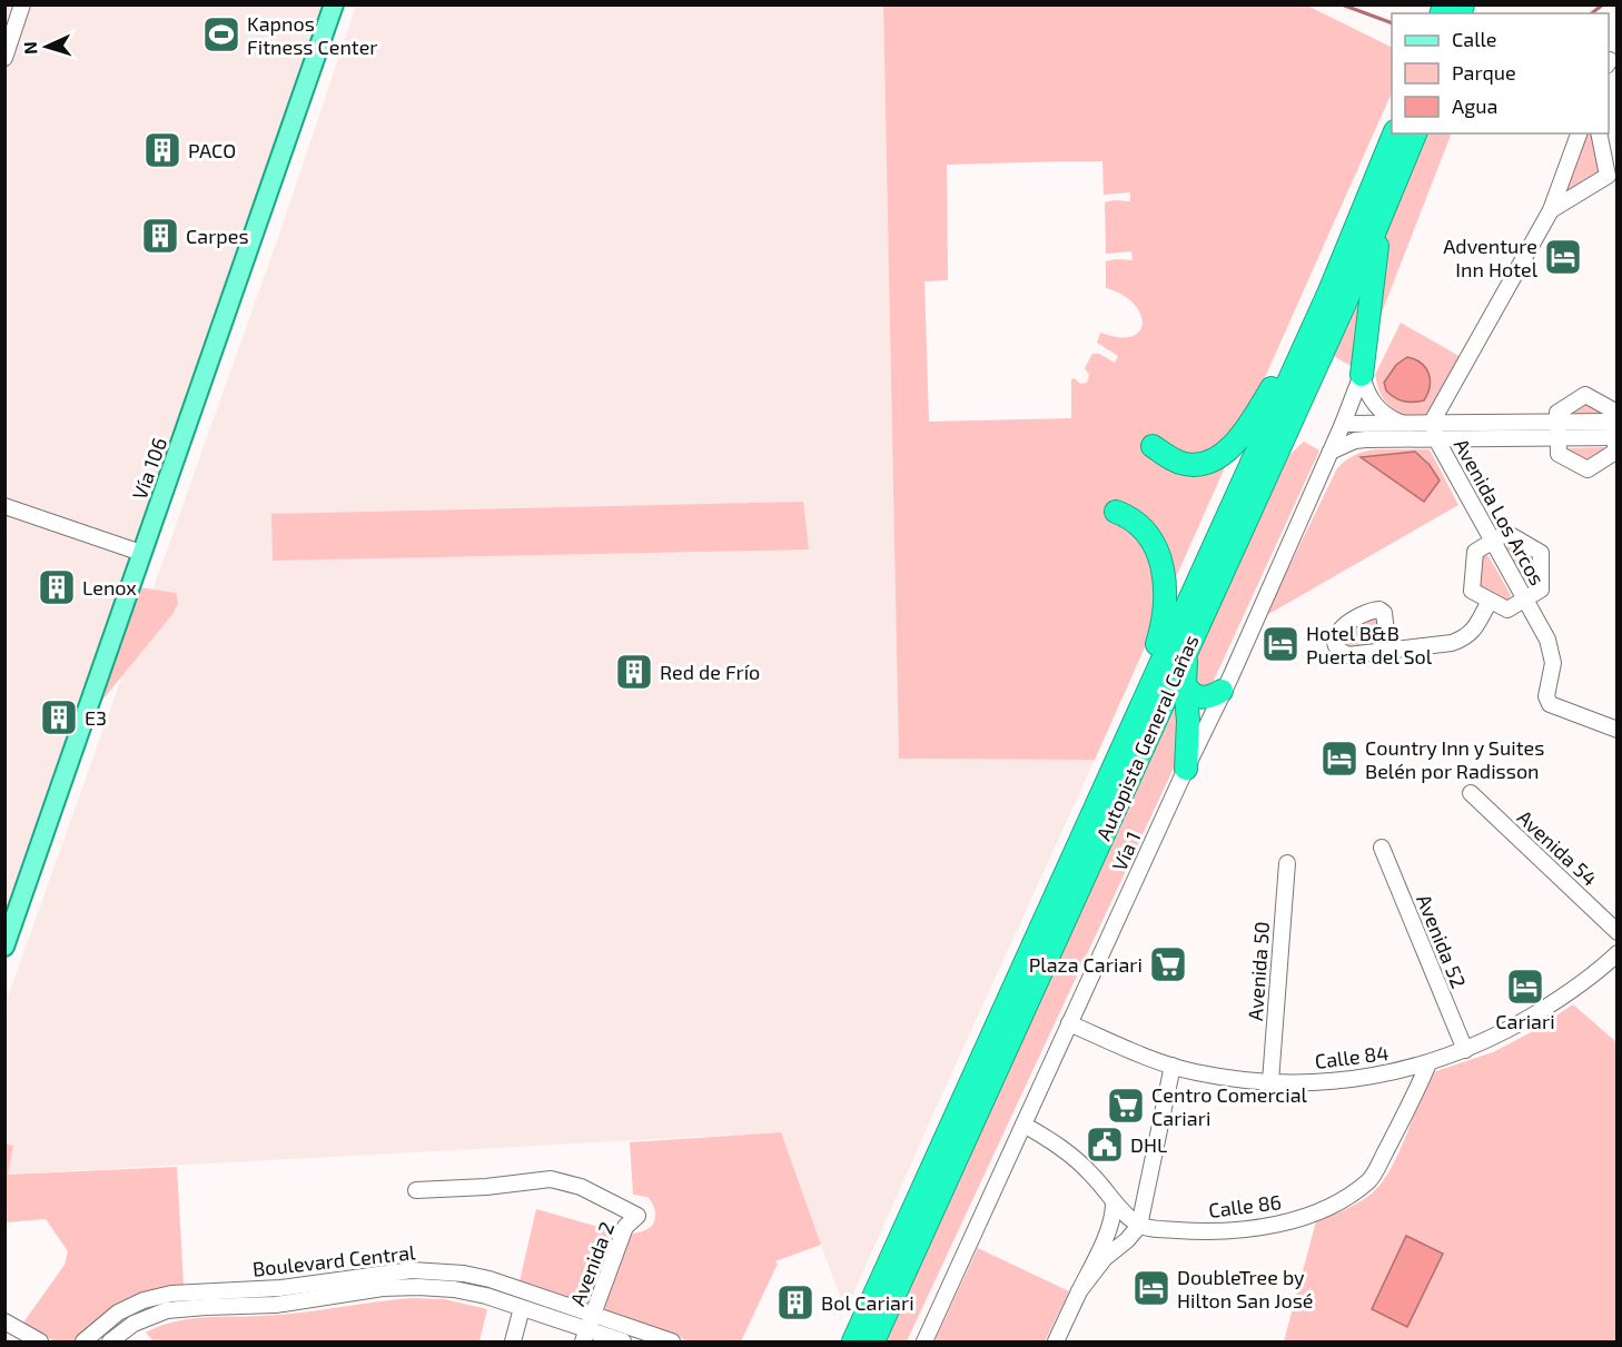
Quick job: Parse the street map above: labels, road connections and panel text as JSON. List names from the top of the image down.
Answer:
{
  "streets": {
    "highway": ["Autopista General Cañas"],
    "main road": ["Vía 106"],
    "street": [
      "Avenida Los Arcos",
      "Avenida 54",
      "Vía 1",
      "Avenida 52",
      "Avenida 50",
      "Calle 84",
      "Calle 86",
      "Boulevard Central",
      "Avenida 2"
    ]
  },
  "crossings": [
    ["Vía 1", "Calle 84"],
    ["Avenida 52", "Calle 84"],
    ["Avenida 50", "Calle 84"],
    ["Calle 84", "Calle 86"],
    ["Boulevard Central", "Avenida 2"]
  ],
  "places": {
    "sports": ["Kapnos Fitness Center"],
    "building": [
      "PACO",
      "Carpes",
      "Lenox",
      "Red de Frío",
      "E3",
      "Bol Cariari"
    ],
    "hotel": [
      "Adventure Inn Hotel",
      "Hotel B&B Puerta del Sol",
      "Country Inn y Suites Belén por Radisson",
      "Cariari",
      "DoubleTree by Hilton San José"
    ],
    "supermarket": ["Plaza Cariari", "Centro Comercial Cariari"],
    "public building": ["DHL"]
  },
  "legend": ["Calle", "Parque", "Agua"],
  "north": "left"
}
